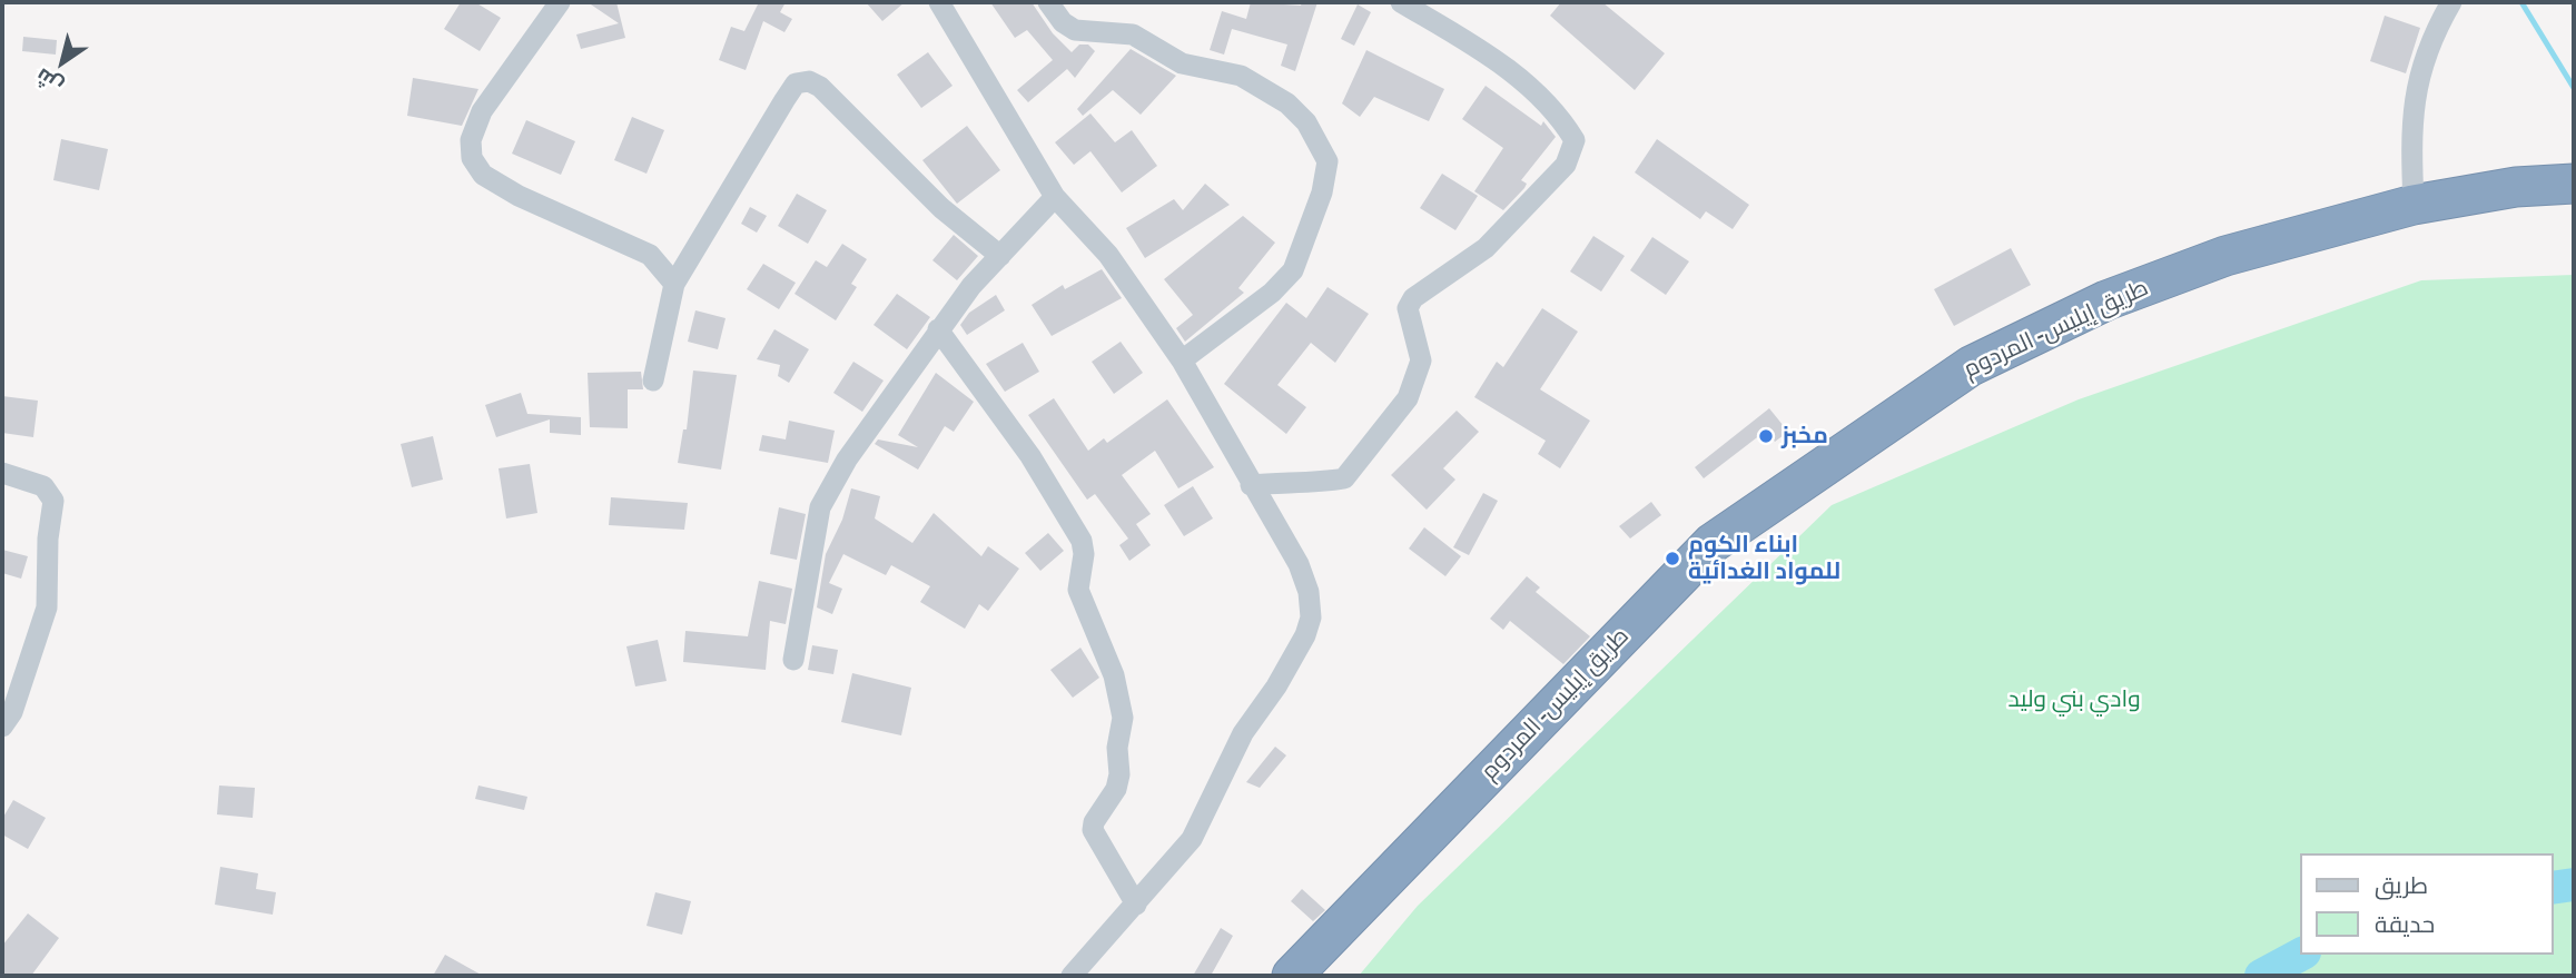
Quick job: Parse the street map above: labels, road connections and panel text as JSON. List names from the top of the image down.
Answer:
{
  "streets": {
    "highway": ["طريق إيليس- المردوم"]
  },
  "parks": ["وادي بني وليد"],
  "places": ["مخبز", "ابناء الكوم للمواد الغدائية"],
  "legend": ["طريق", "حديقة"],
  "north": "bottom left"
}
